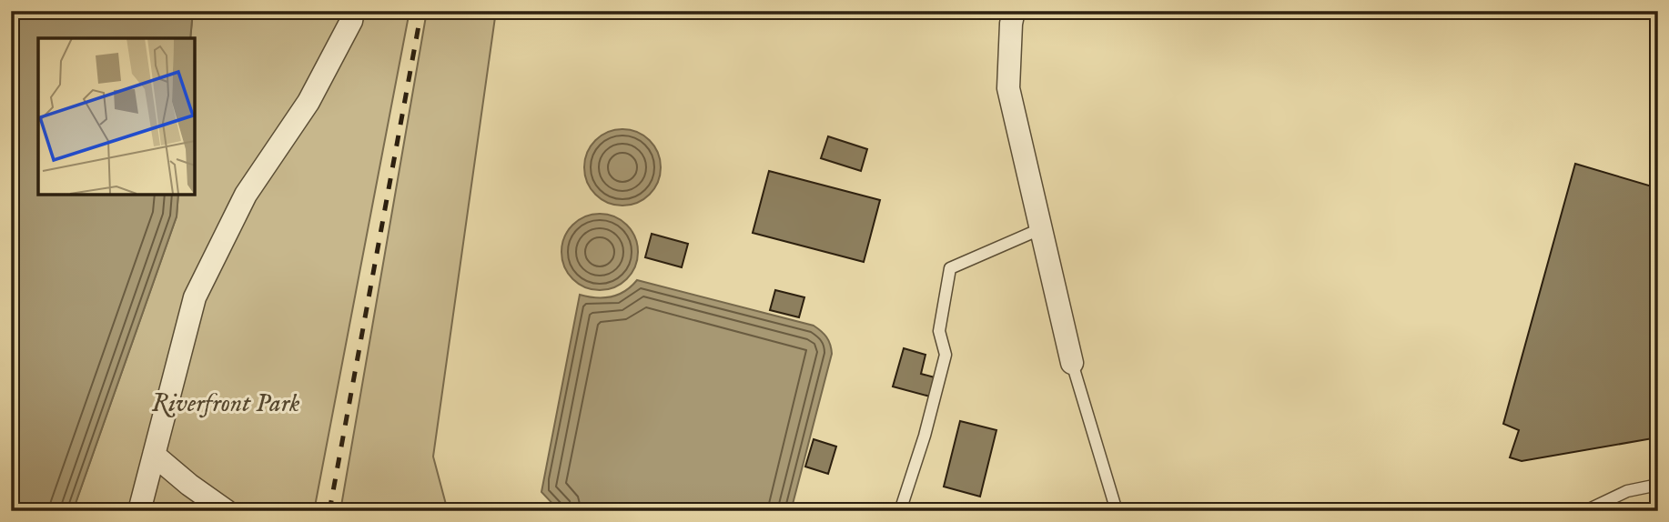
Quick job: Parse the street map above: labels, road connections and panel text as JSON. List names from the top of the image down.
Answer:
{
  "parks": ["Riverfront Park"]
}
